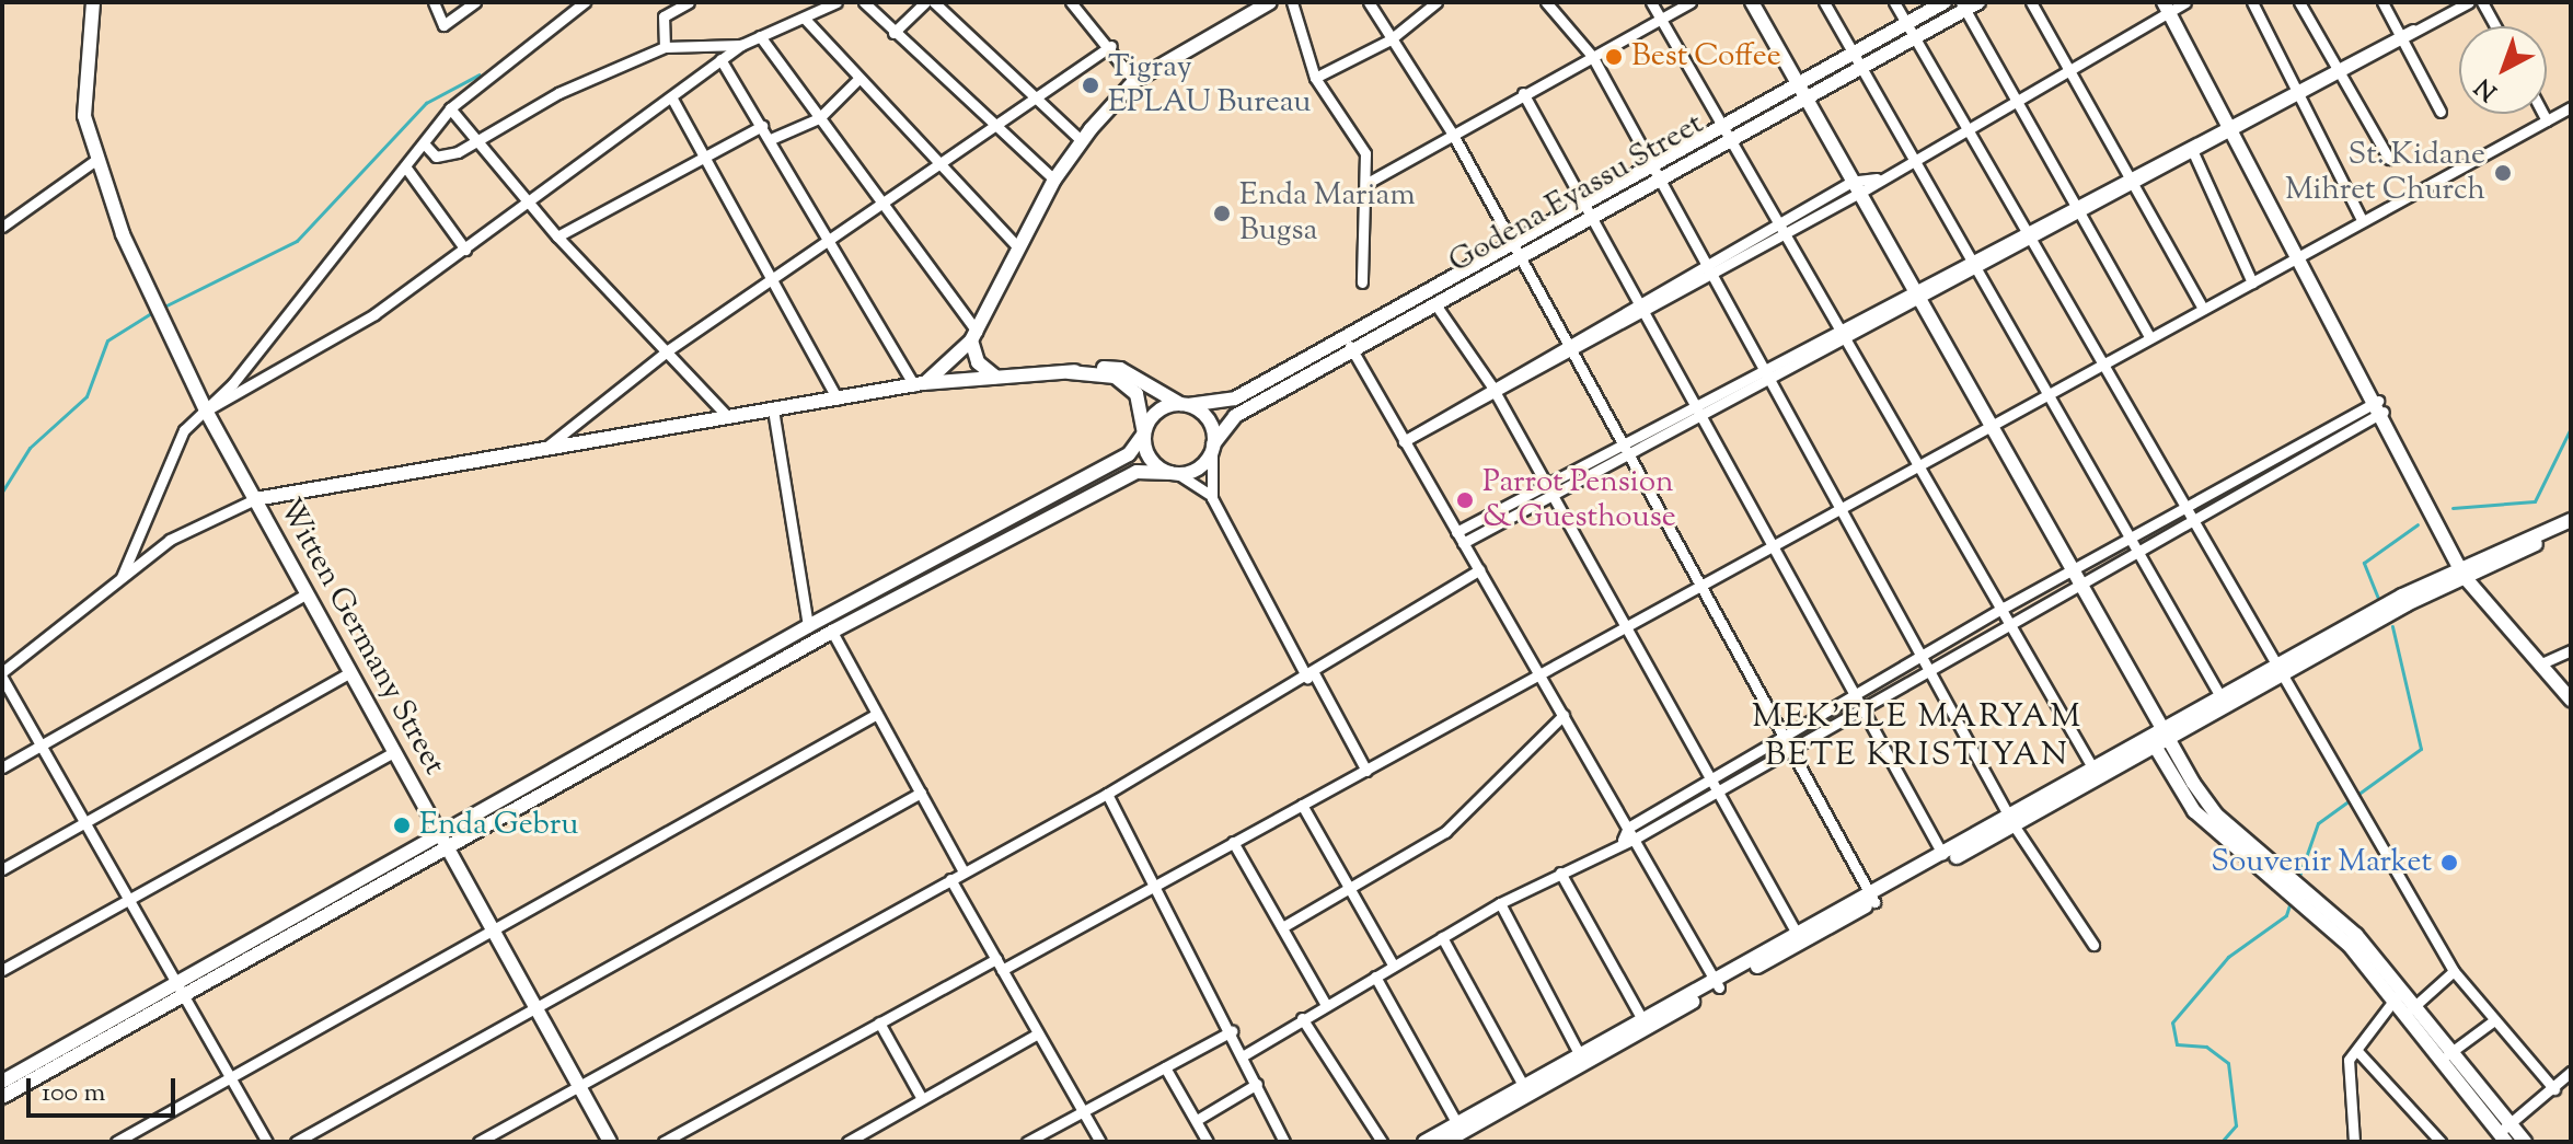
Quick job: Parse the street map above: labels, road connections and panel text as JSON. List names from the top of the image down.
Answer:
{
  "streets": {
    "street": ["Godena Eyassu Street", "Witten Germany Street"]
  },
  "districts": ["MEK'ELE MARYAM BETE KRISTIYAN"],
  "places": [
    "Best Coffee",
    "Tigray EPLAU Bureau",
    "St. Kidane Mihret Church",
    "Enda Mariam Bugsa",
    "Parrot Pension & Guesthouse",
    "Enda Gebru",
    "Souvenir Market"
  ],
  "scale_bar": "100 m",
  "north": "bottom left"
}
